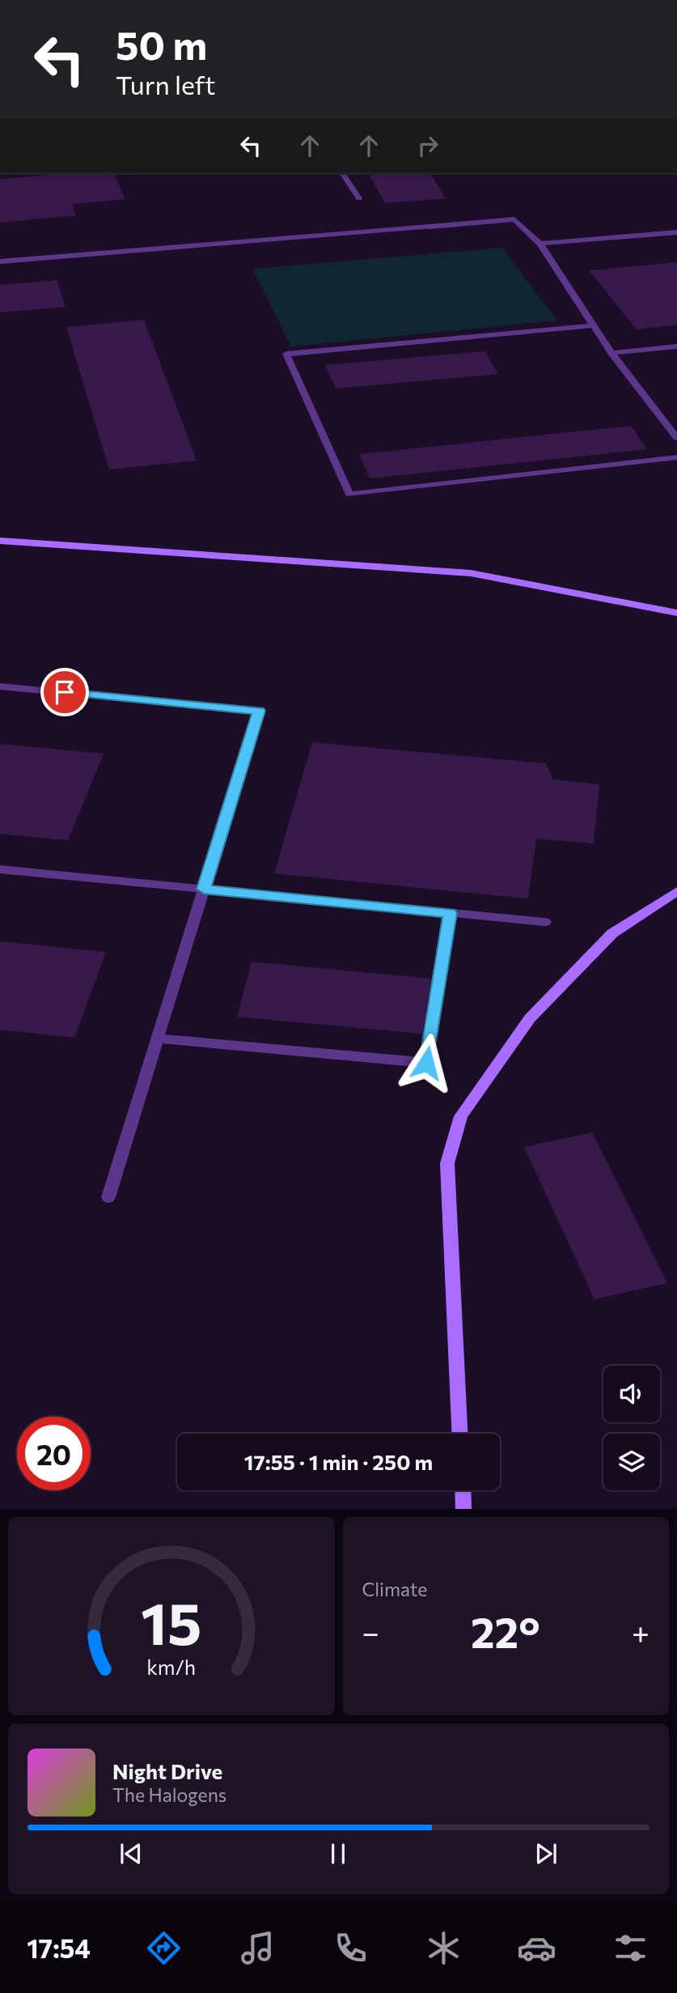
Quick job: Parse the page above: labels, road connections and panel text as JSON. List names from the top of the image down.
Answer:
{
  "page": {
    "turn": ["50 m", "Turn left"],
    "limit": "20",
    "trip": "17:55 · 1 min · 250 m",
    "tile": "Climate",
    "heat": ["−", "22°", "+"],
    "song": ["Night Drive", "The Halogens"],
    "tabs": "17:54",
    "gauge": ["15", "km/h"]
  }
}
